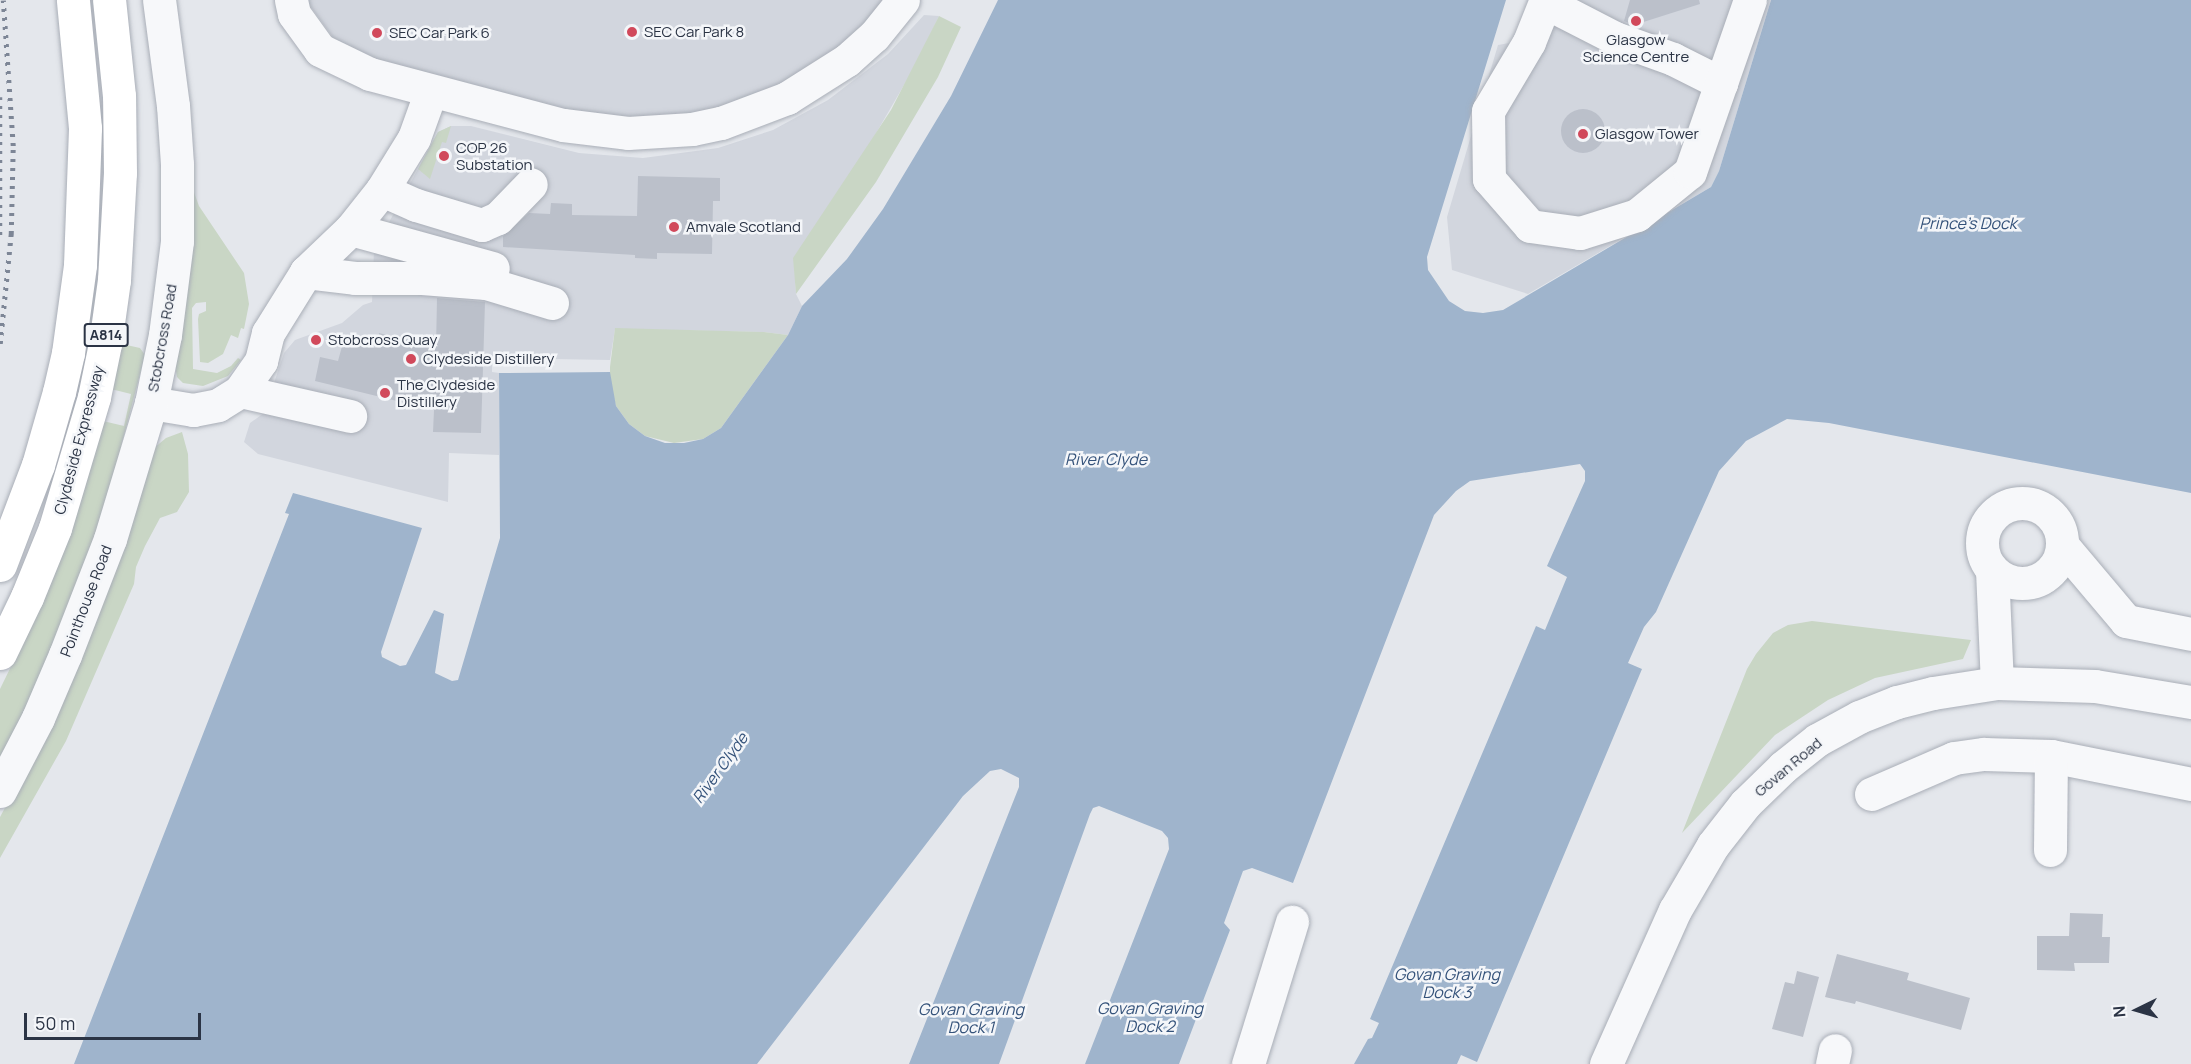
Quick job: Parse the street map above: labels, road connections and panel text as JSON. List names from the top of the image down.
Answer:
{
  "streets": {
    "main road": ["A814", "Clydeside Expressway"],
    "street": ["Stobcross Road", "Pointhouse Road", "Govan Road"]
  },
  "crossings": [
    ["Stobcross Road", "Pointhouse Road"]
  ],
  "water": [
    "Prince's Dock",
    "River Clyde",
    "Govan Graving Dock 3",
    "Govan Graving Dock 2",
    "Govan Graving Dock 1"
  ],
  "places": [
    "Glasgow Science Centre",
    "SEC Car Park 8",
    "SEC Car Park 6",
    "Glasgow Tower",
    "COP 26 Substation",
    "Amvale Scotland",
    "Stobcross Quay",
    "Clydeside Distillery",
    "The Clydeside Distillery"
  ],
  "scale_bar": "50 m",
  "north": "left"
}
